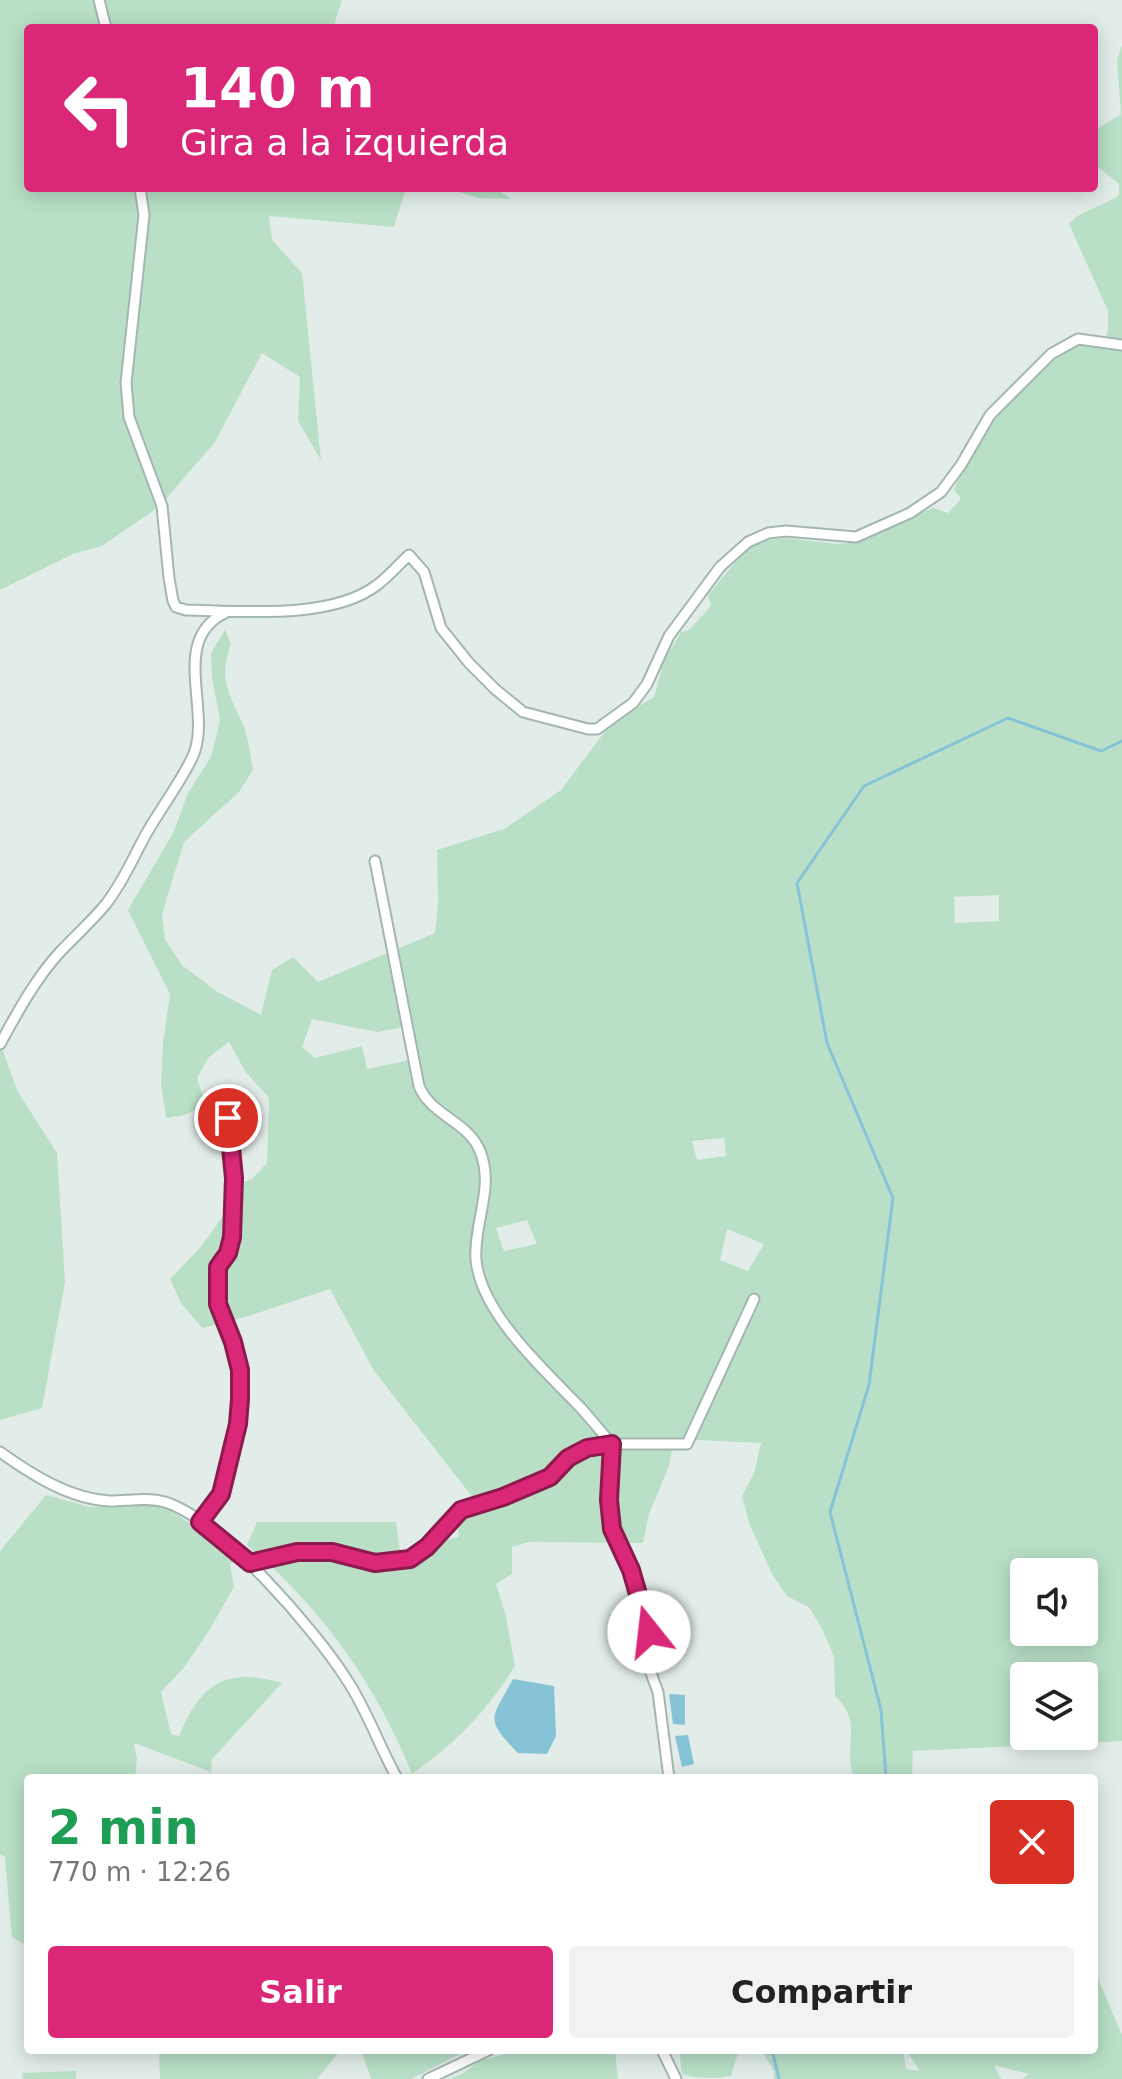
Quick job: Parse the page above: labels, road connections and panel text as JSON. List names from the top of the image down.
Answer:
{
  "page": {
    "turn": ["140 m", "Gira a la izquierda"],
    "heading": ["2 min", "770 m · 12:26"],
    "buttons": ["Salir", "Compartir"]
  }
}
